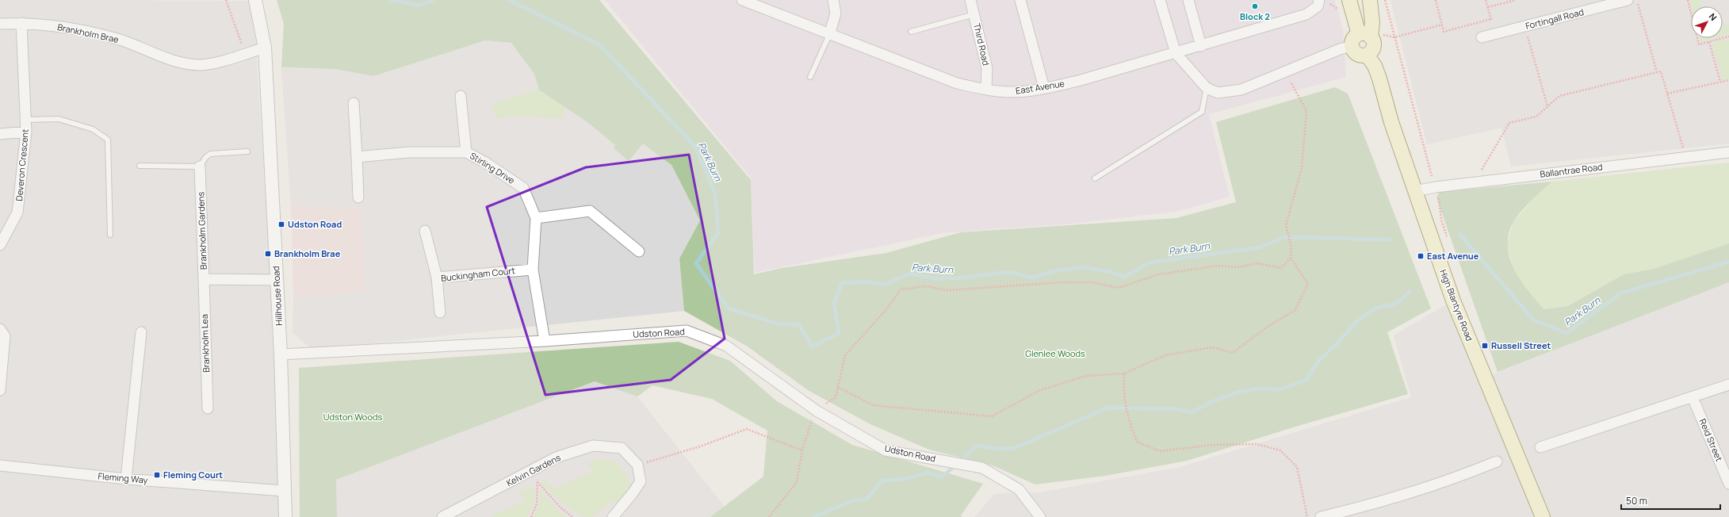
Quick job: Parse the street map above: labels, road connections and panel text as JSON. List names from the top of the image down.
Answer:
{
  "streets": {
    "main road": ["High Blantyre Road"],
    "street": [
      "Fortingall Road",
      "Brankholm Brae",
      "Third Road",
      "East Avenue",
      "Deveron Crescent",
      "Stirling Drive",
      "Ballantrae Road",
      "Brankholm Gardens",
      "Buckingham Court",
      "Hillhouse Road",
      "Udston Road",
      "Brankholm Lea",
      "Reid Street",
      "Kelvin Gardens",
      "Fleming Way"
    ]
  },
  "crossings": [
    ["Brankholm Brae", "Deveron Crescent"],
    ["Brankholm Brae", "Hillhouse Road"],
    ["Third Road", "East Avenue"],
    ["Stirling Drive", "Buckingham Court"],
    ["Stirling Drive", "Udston Road"],
    ["Ballantrae Road", "High Blantyre Road"],
    ["Brankholm Gardens", "Hillhouse Road"],
    ["Brankholm Gardens", "Brankholm Lea"],
    ["Hillhouse Road", "Udston Road"],
    ["Hillhouse Road", "Fleming Way"]
  ],
  "water": ["Park Burn"],
  "parks": ["Glenlee Woods", "Udston Woods"],
  "places": {
    "other": ["Block 2"],
    "transit": [
      "Udston Road",
      "Brankholm Brae",
      "East Avenue",
      "Russell Street",
      "Fleming Court"
    ]
  },
  "scale_bar": "50 m",
  "north": "top right"
}
